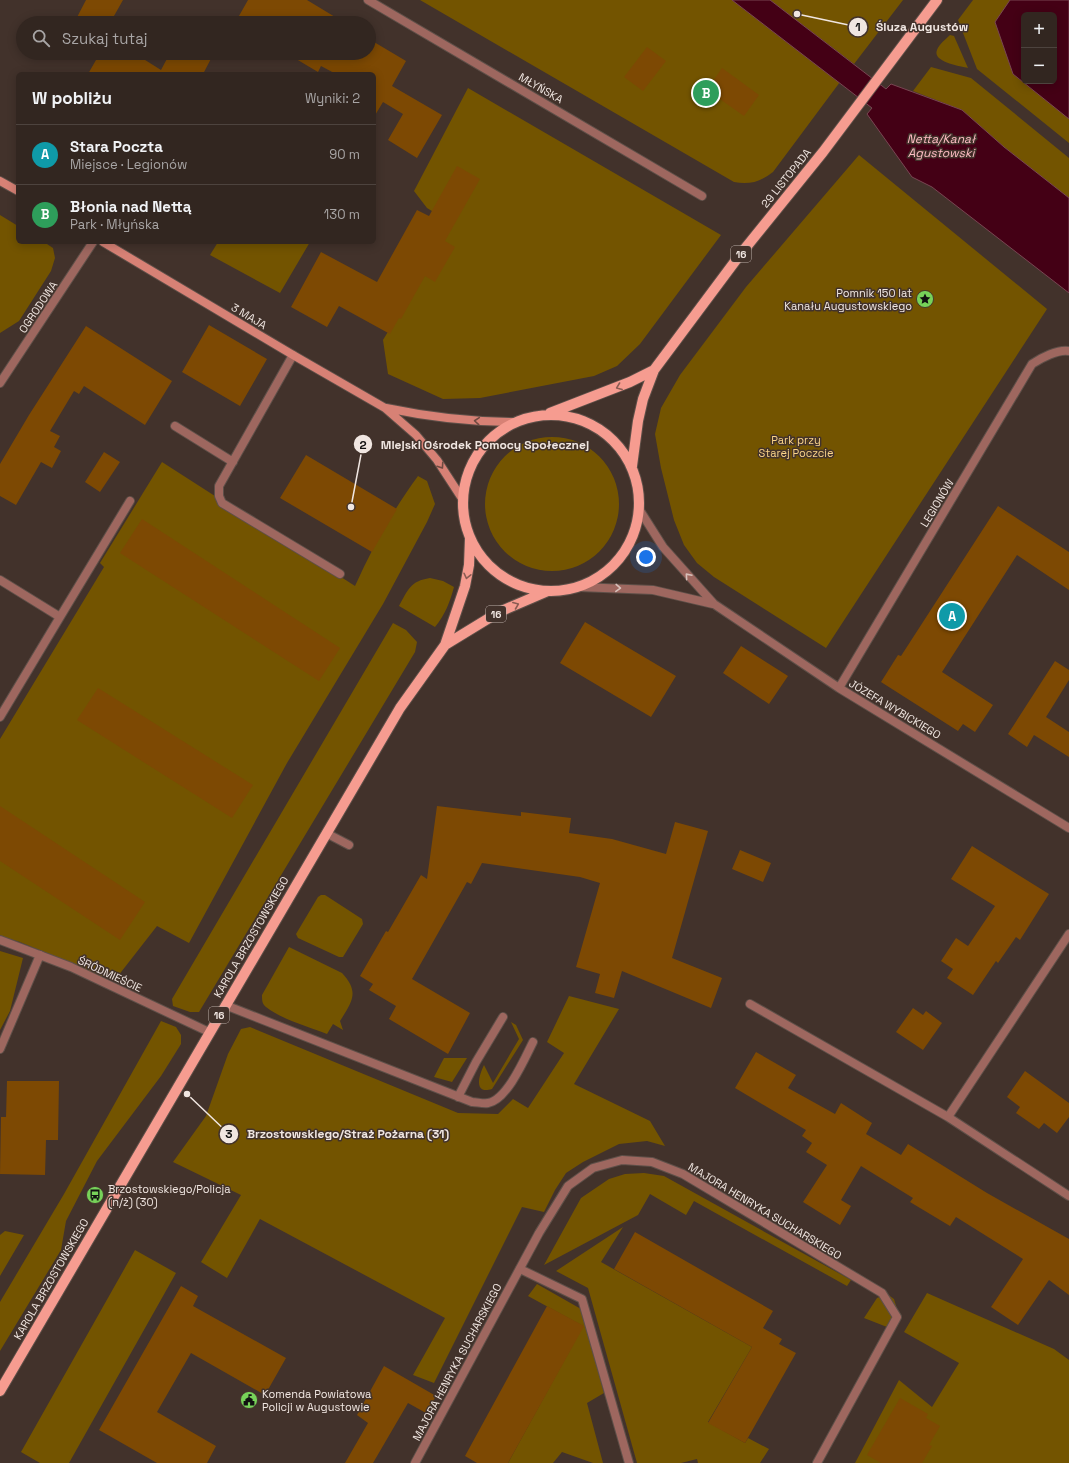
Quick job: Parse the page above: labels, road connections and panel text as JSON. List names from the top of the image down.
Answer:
{
  "streets": {
    "main road": ["29 LISTOPADA", "16", "KAROLA BRZOSTOWSKIEGO"],
    "street": [
      "MŁYŃSKA",
      "OGRODOWA",
      "3 MAJA",
      "LEGIONÓW",
      "JÓZEFA WYBICKIEGO",
      "ŚRÓDMIEŚCIE",
      "MAJORA HENRYKA SUCHARSKIEGO"
    ]
  },
  "crossings": [
    ["LEGIONÓW", "JÓZEFA WYBICKIEGO"],
    ["KAROLA BRZOSTOWSKIEGO", "ŚRÓDMIEŚCIE"]
  ],
  "water": ["Netta/Kanał Agustowski"],
  "parks": ["Park przy Starej Poczcie"],
  "places": {
    "other": ["Śluza Augustów", "Miejski Ośrodek Pomocy Społecznej", "Brzostowskiego/Straż Pożarna (31)"],
    "place": ["Pomnik 150 lat Kanału Augustowskiego"],
    "bus stop": ["Brzostowskiego/Policja (n/ż) (30)"],
    "public building": ["Komenda Powiatowa Policji w Augustowie"]
  },
  "page": {
    "map_buttons": ["+", "−"],
    "search": "Szukaj tutaj",
    "heading": ["W pobliżu", "Wyniki: 2"],
    "pins": ["B", "A"],
    "list": [
      {
        "mark": "A",
        "name": "Stara Poczta",
        "note": "Miejsce · Legionów",
        "value": "90 m"
      },
      {
        "mark": "B",
        "name": "Błonia nad Nettą",
        "note": "Park · Młyńska",
        "value": "130 m"
      }
    ]
  }
}
